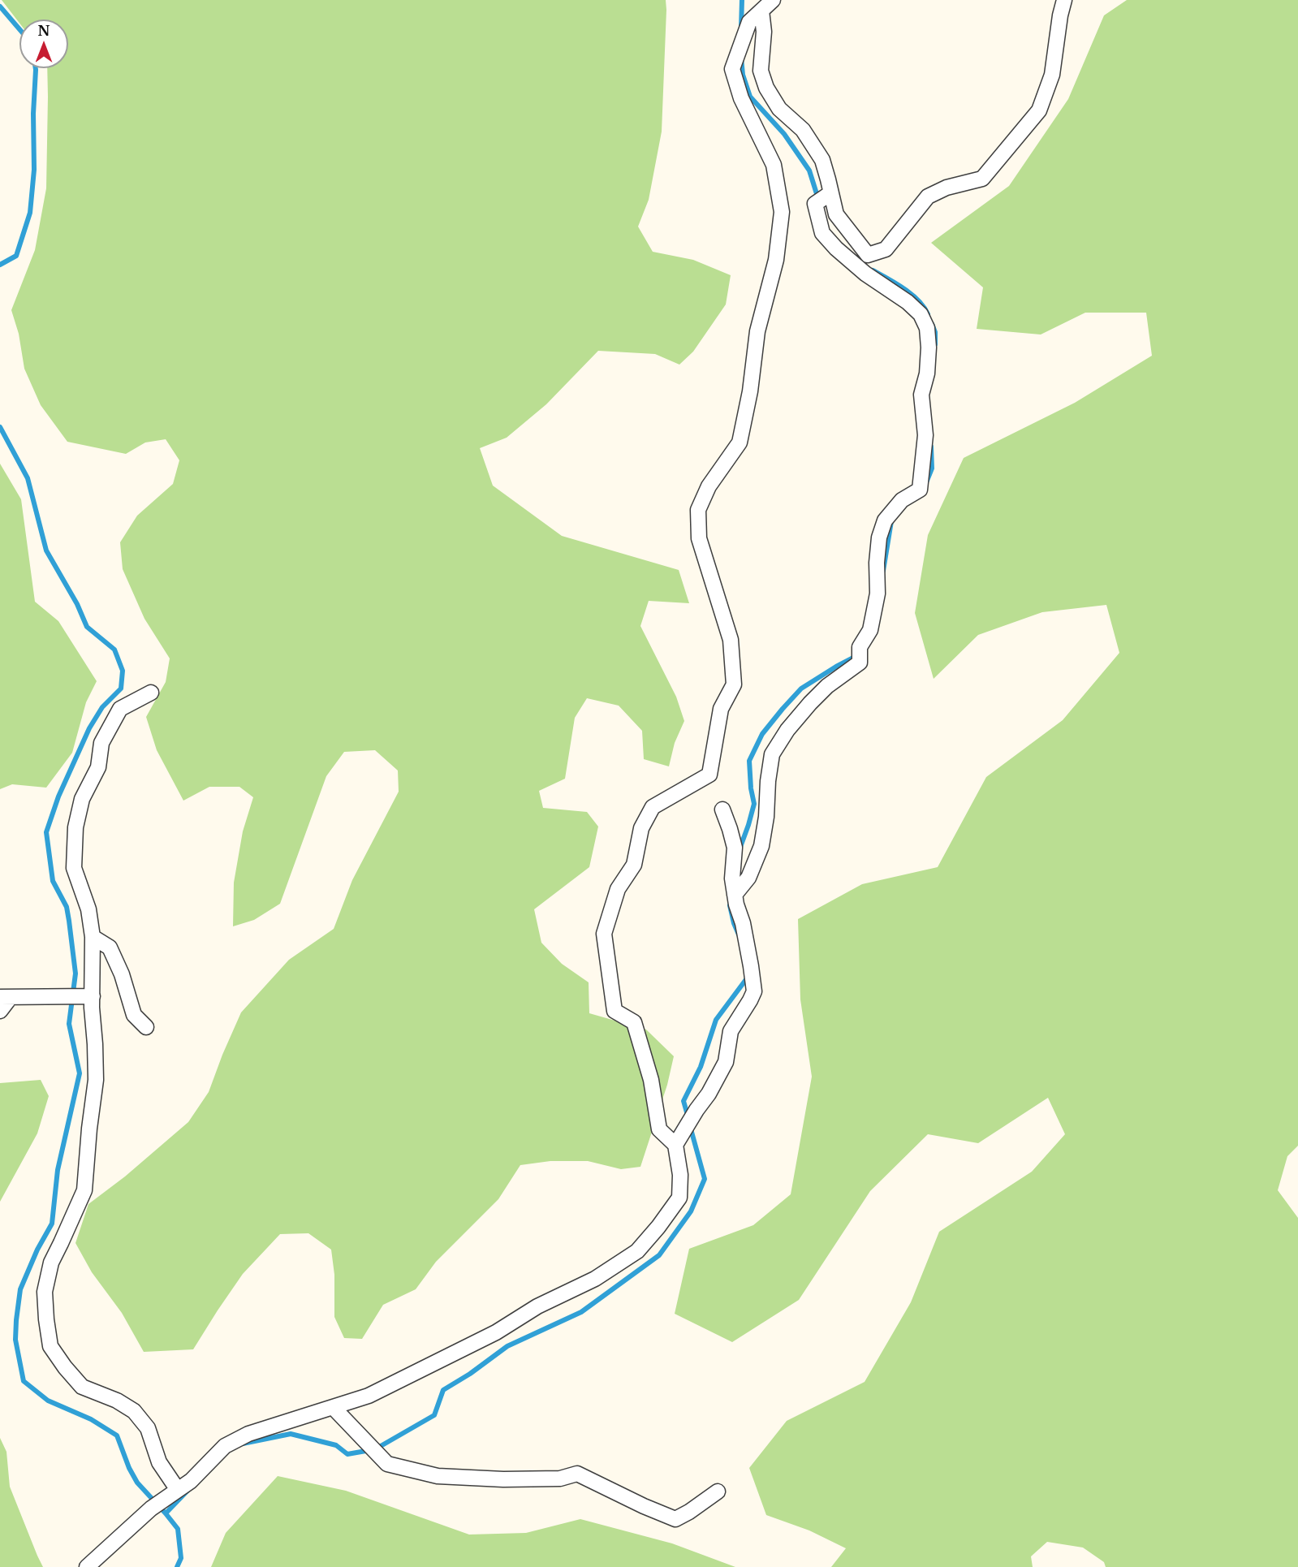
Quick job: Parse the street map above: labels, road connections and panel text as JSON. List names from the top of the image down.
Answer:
{
  "north": "top"
}
